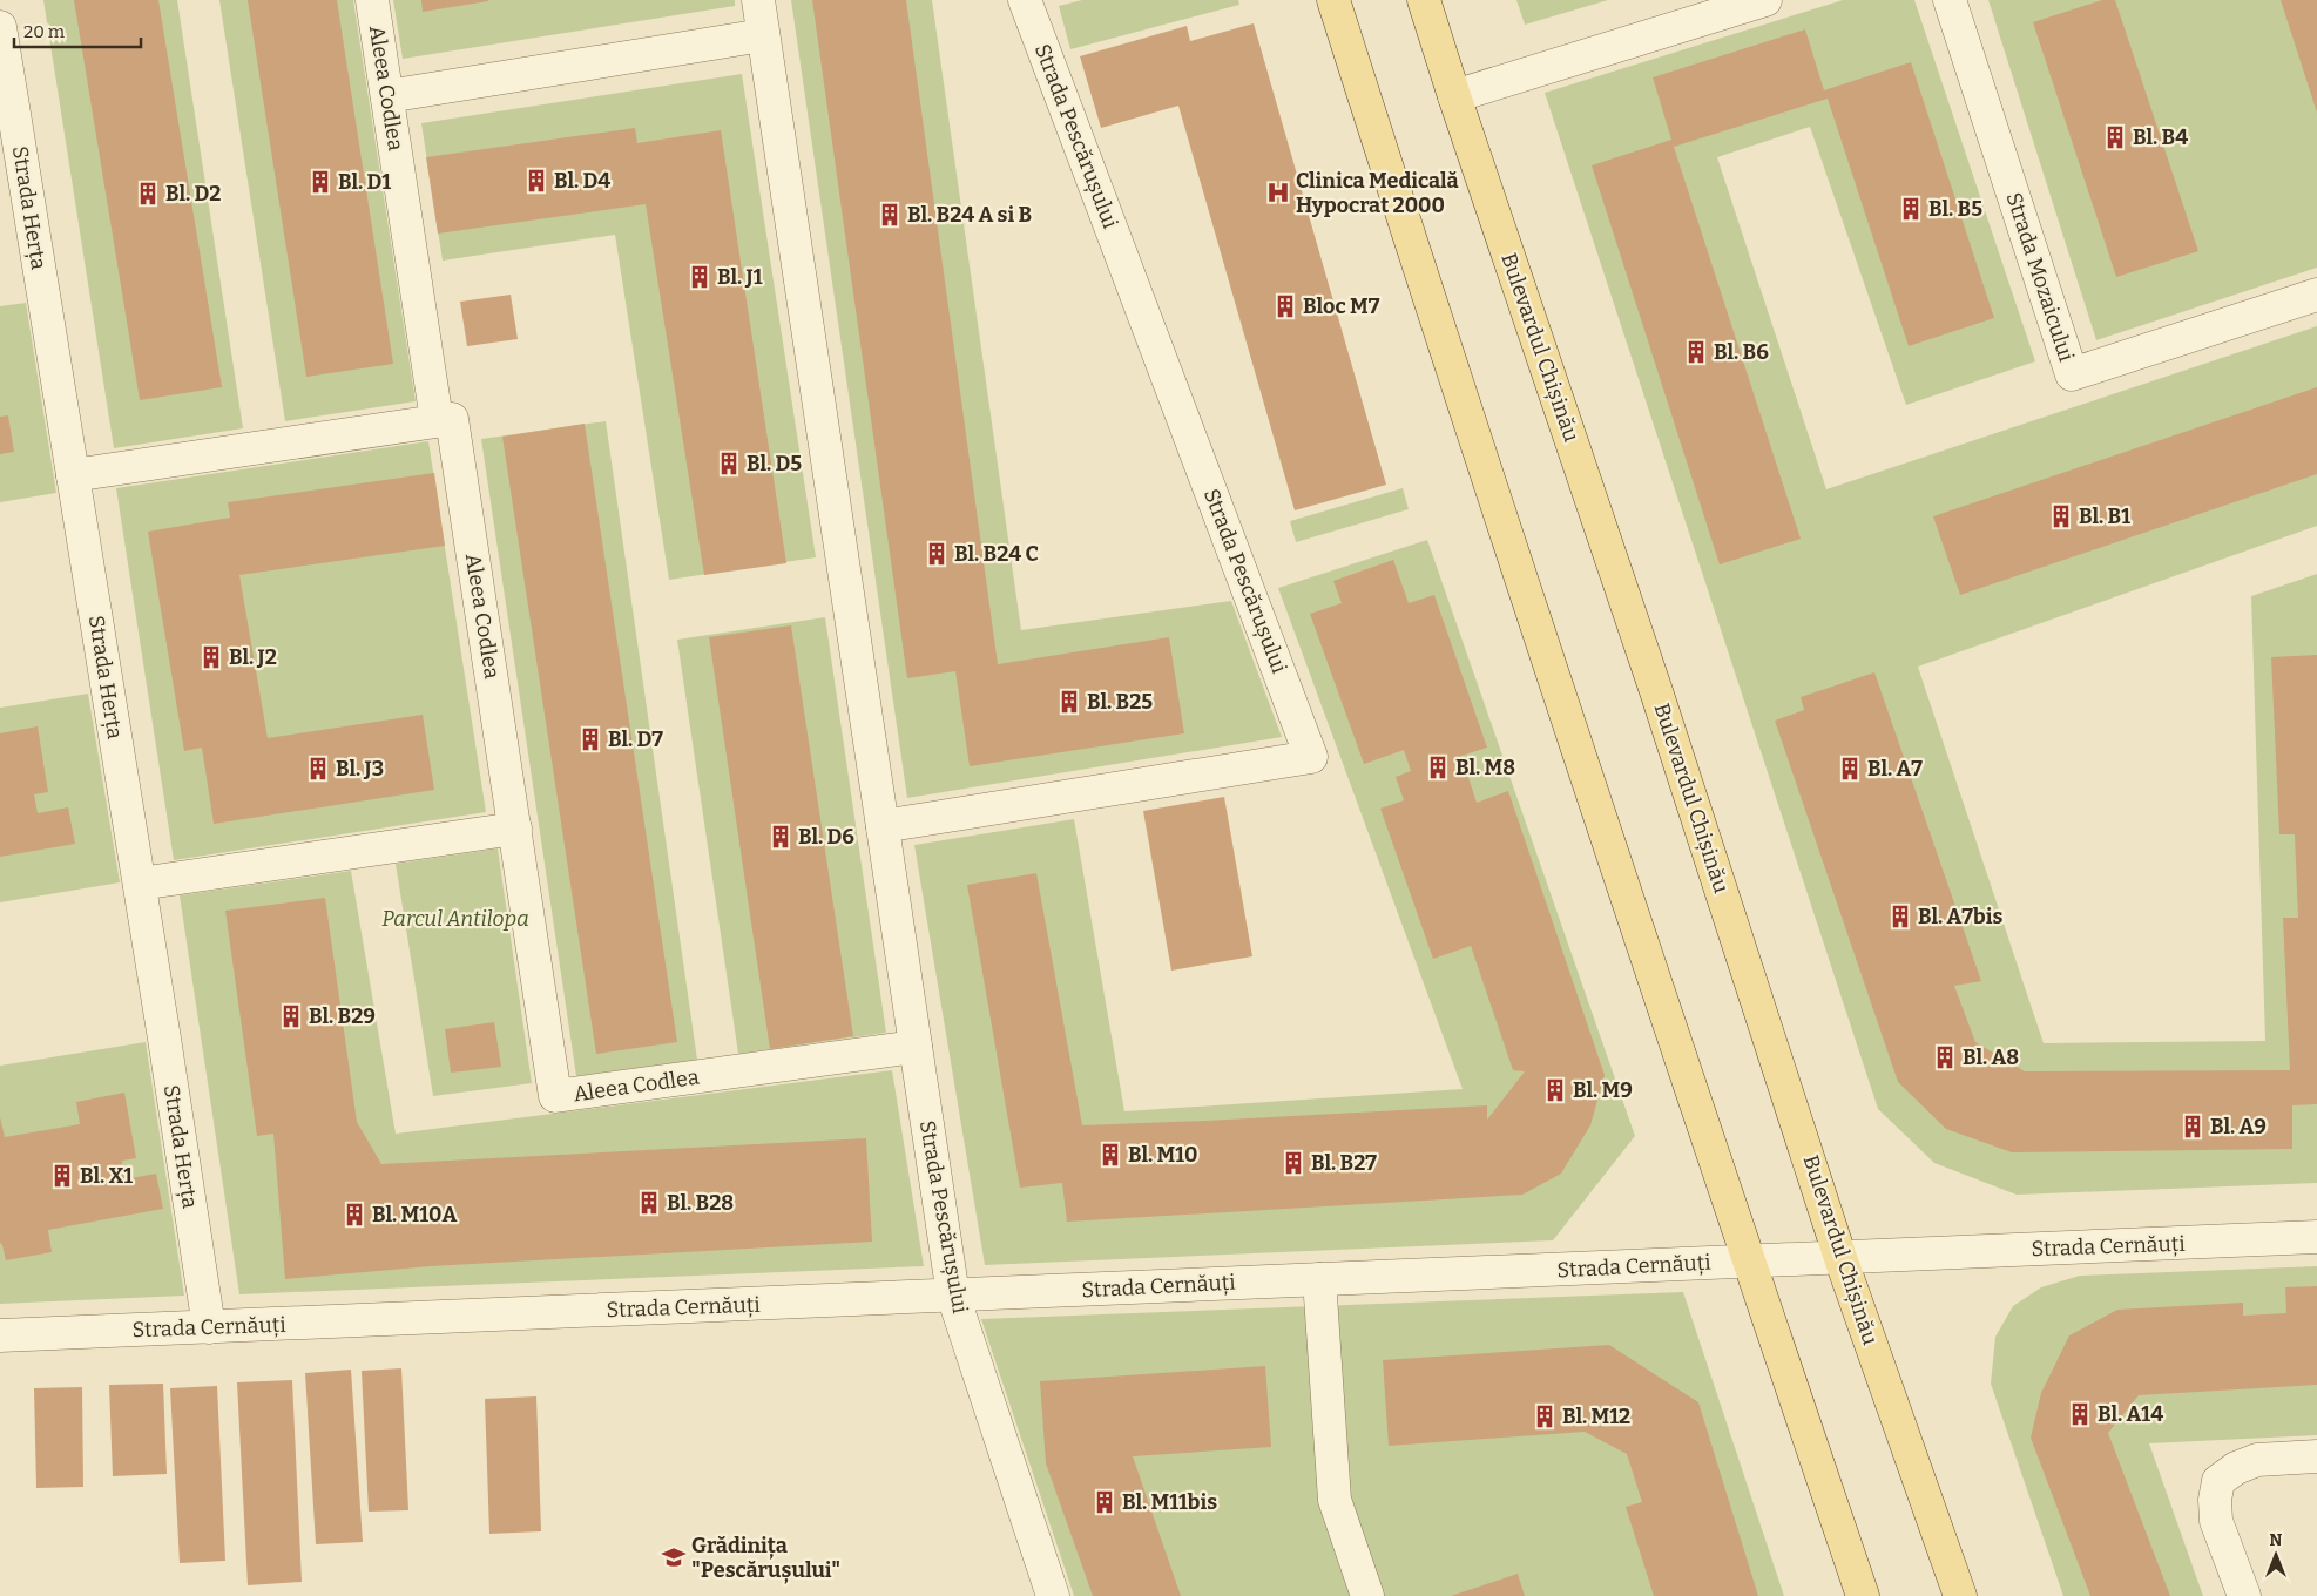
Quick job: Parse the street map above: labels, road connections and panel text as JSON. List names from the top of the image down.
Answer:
{
  "streets": {
    "main road": ["Bulevardul Chișinău"],
    "street": [
      "Aleea Codlea",
      "Strada Pescărușului",
      "Strada Herța",
      "Strada Mozaicului",
      "Strada Cernăuți"
    ]
  },
  "crossings": [
    ["Aleea Codlea", "Strada Pescărușului"],
    ["Strada Pescărușului", "Strada Cernăuți"],
    ["Strada Herța", "Strada Cernăuți"],
    ["Bulevardul Chișinău", "Strada Cernăuți"]
  ],
  "parks": ["Parcul Antilopa"],
  "places": {
    "building": [
      "Bl. B4",
      "Bl. D4",
      "Bl. D1",
      "Bl. D2",
      "Bl. B5",
      "Bl. B24 A si B",
      "Bl. J1",
      "Bloc M7",
      "Bl. B6",
      "Bl. D5",
      "Bl. B1",
      "Bl. B24 C",
      "Bl. J2",
      "Bl. B25",
      "Bl. D7",
      "Bl. M8",
      "Bl. J3",
      "Bl. A7",
      "Bl. D6",
      "Bl. A7bis",
      "Bl. B29",
      "Bl. A8",
      "Bl. M9",
      "Bl. A9",
      "Bl. M10",
      "Bl. B27",
      "Bl. X1",
      "Bl. B28",
      "Bl. M10A",
      "Bl. A14",
      "Bl. M12",
      "Bl. M11bis"
    ],
    "hospital": ["Clinica Medicală Hypocrat 2000"],
    "school or university": ["Grădinița \"Pescărușului\""]
  },
  "scale_bar": "20 m",
  "north": "top"
}
